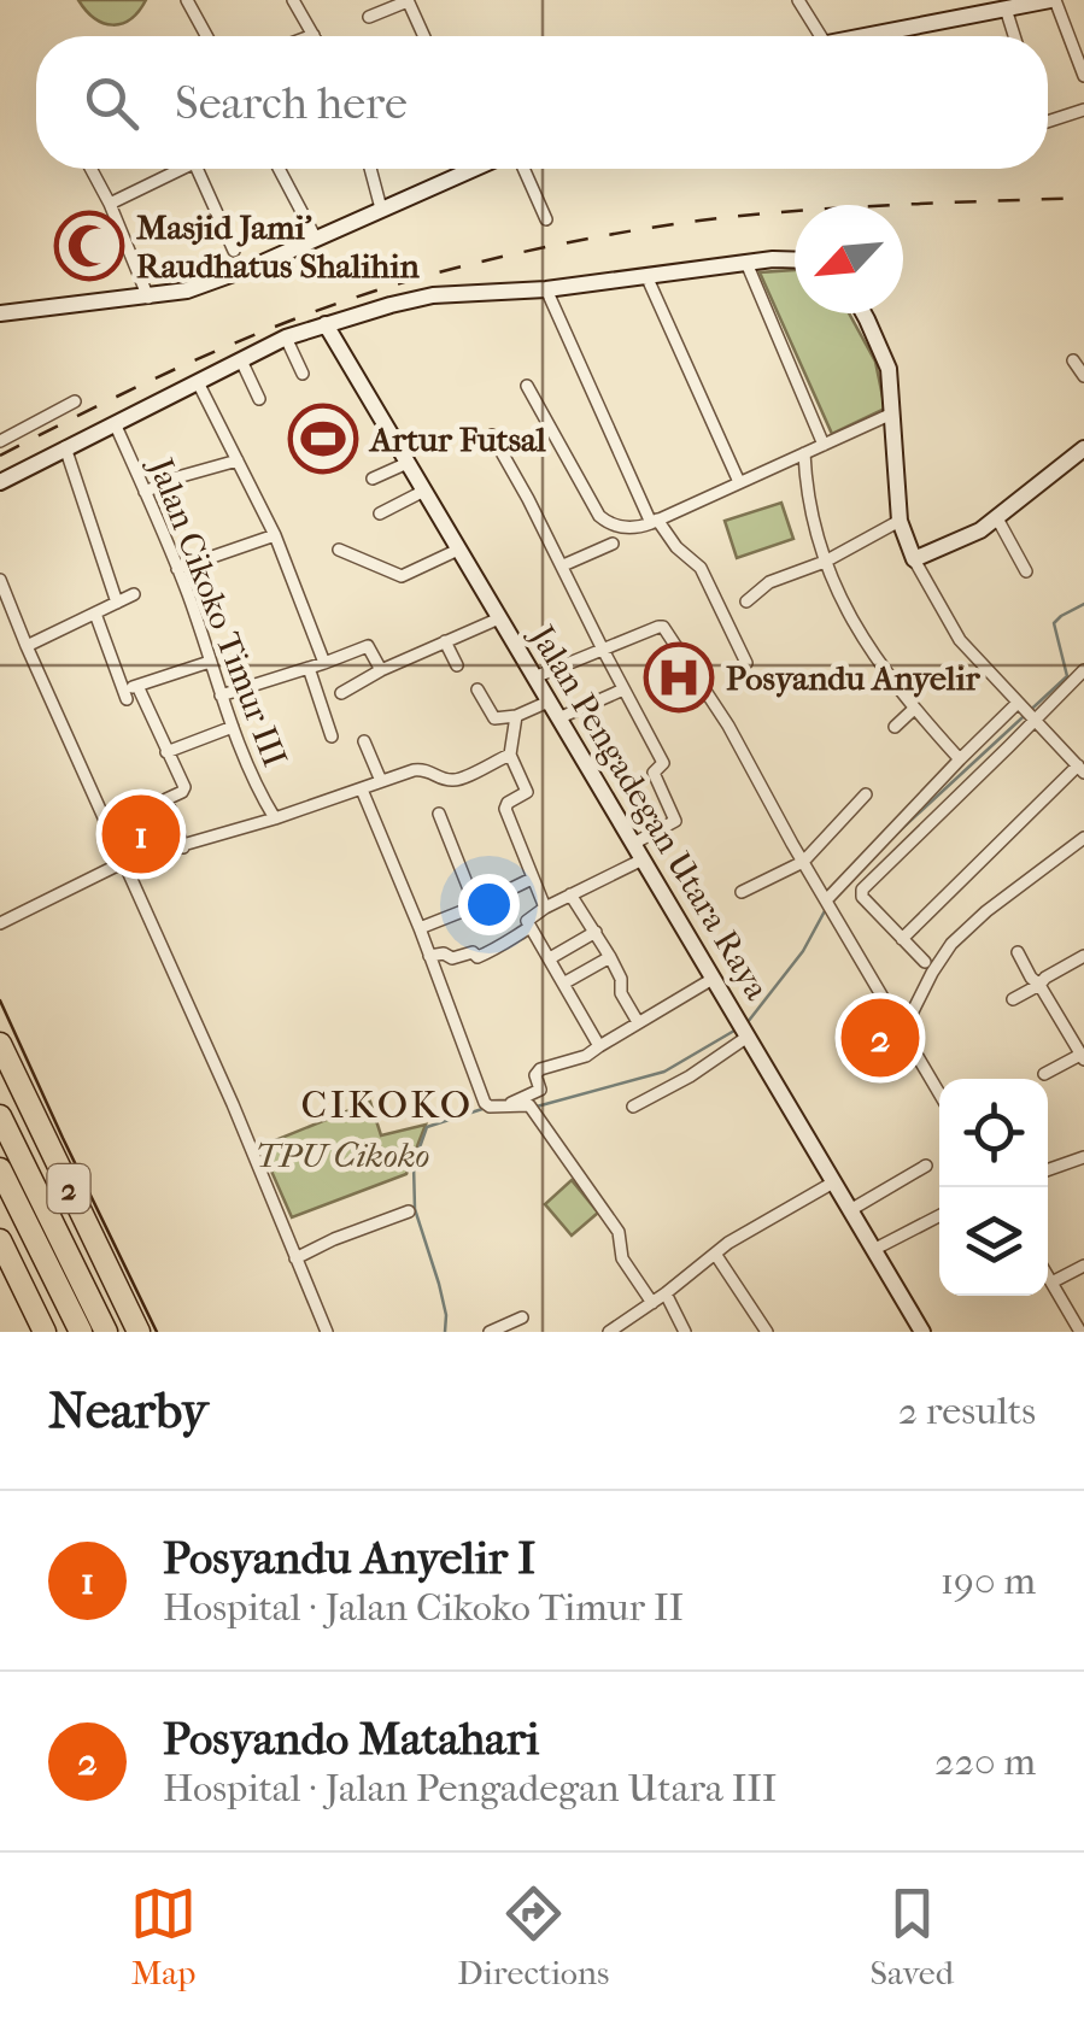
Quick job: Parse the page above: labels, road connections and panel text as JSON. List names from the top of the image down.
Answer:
{
  "streets": {
    "highway": ["2"],
    "street": ["Jalan Cikoko Timur III", "Jalan Pengadegan Utara Raya"]
  },
  "districts": ["CIKOKO"],
  "parks": ["TPU Cikoko"],
  "places": {
    "mosque": ["Masjid Jami' Raudhatus Shalihin"],
    "sports": ["Artur Futsal"],
    "hospital": ["Posyandu Anyelir"]
  },
  "north": "bottom left",
  "page": {
    "search": "Search here",
    "pins": ["1", "2"],
    "heading": ["Nearby", "2 results"],
    "list": [
      {
        "mark": "1",
        "name": "Posyandu Anyelir I",
        "note": "Hospital · Jalan Cikoko Timur II",
        "value": "190 m"
      },
      {
        "mark": "2",
        "name": "Posyando Matahari",
        "note": "Hospital · Jalan Pengadegan Utara III",
        "value": "220 m"
      }
    ],
    "nav": ["Map", "Directions", "Saved"]
  }
}
